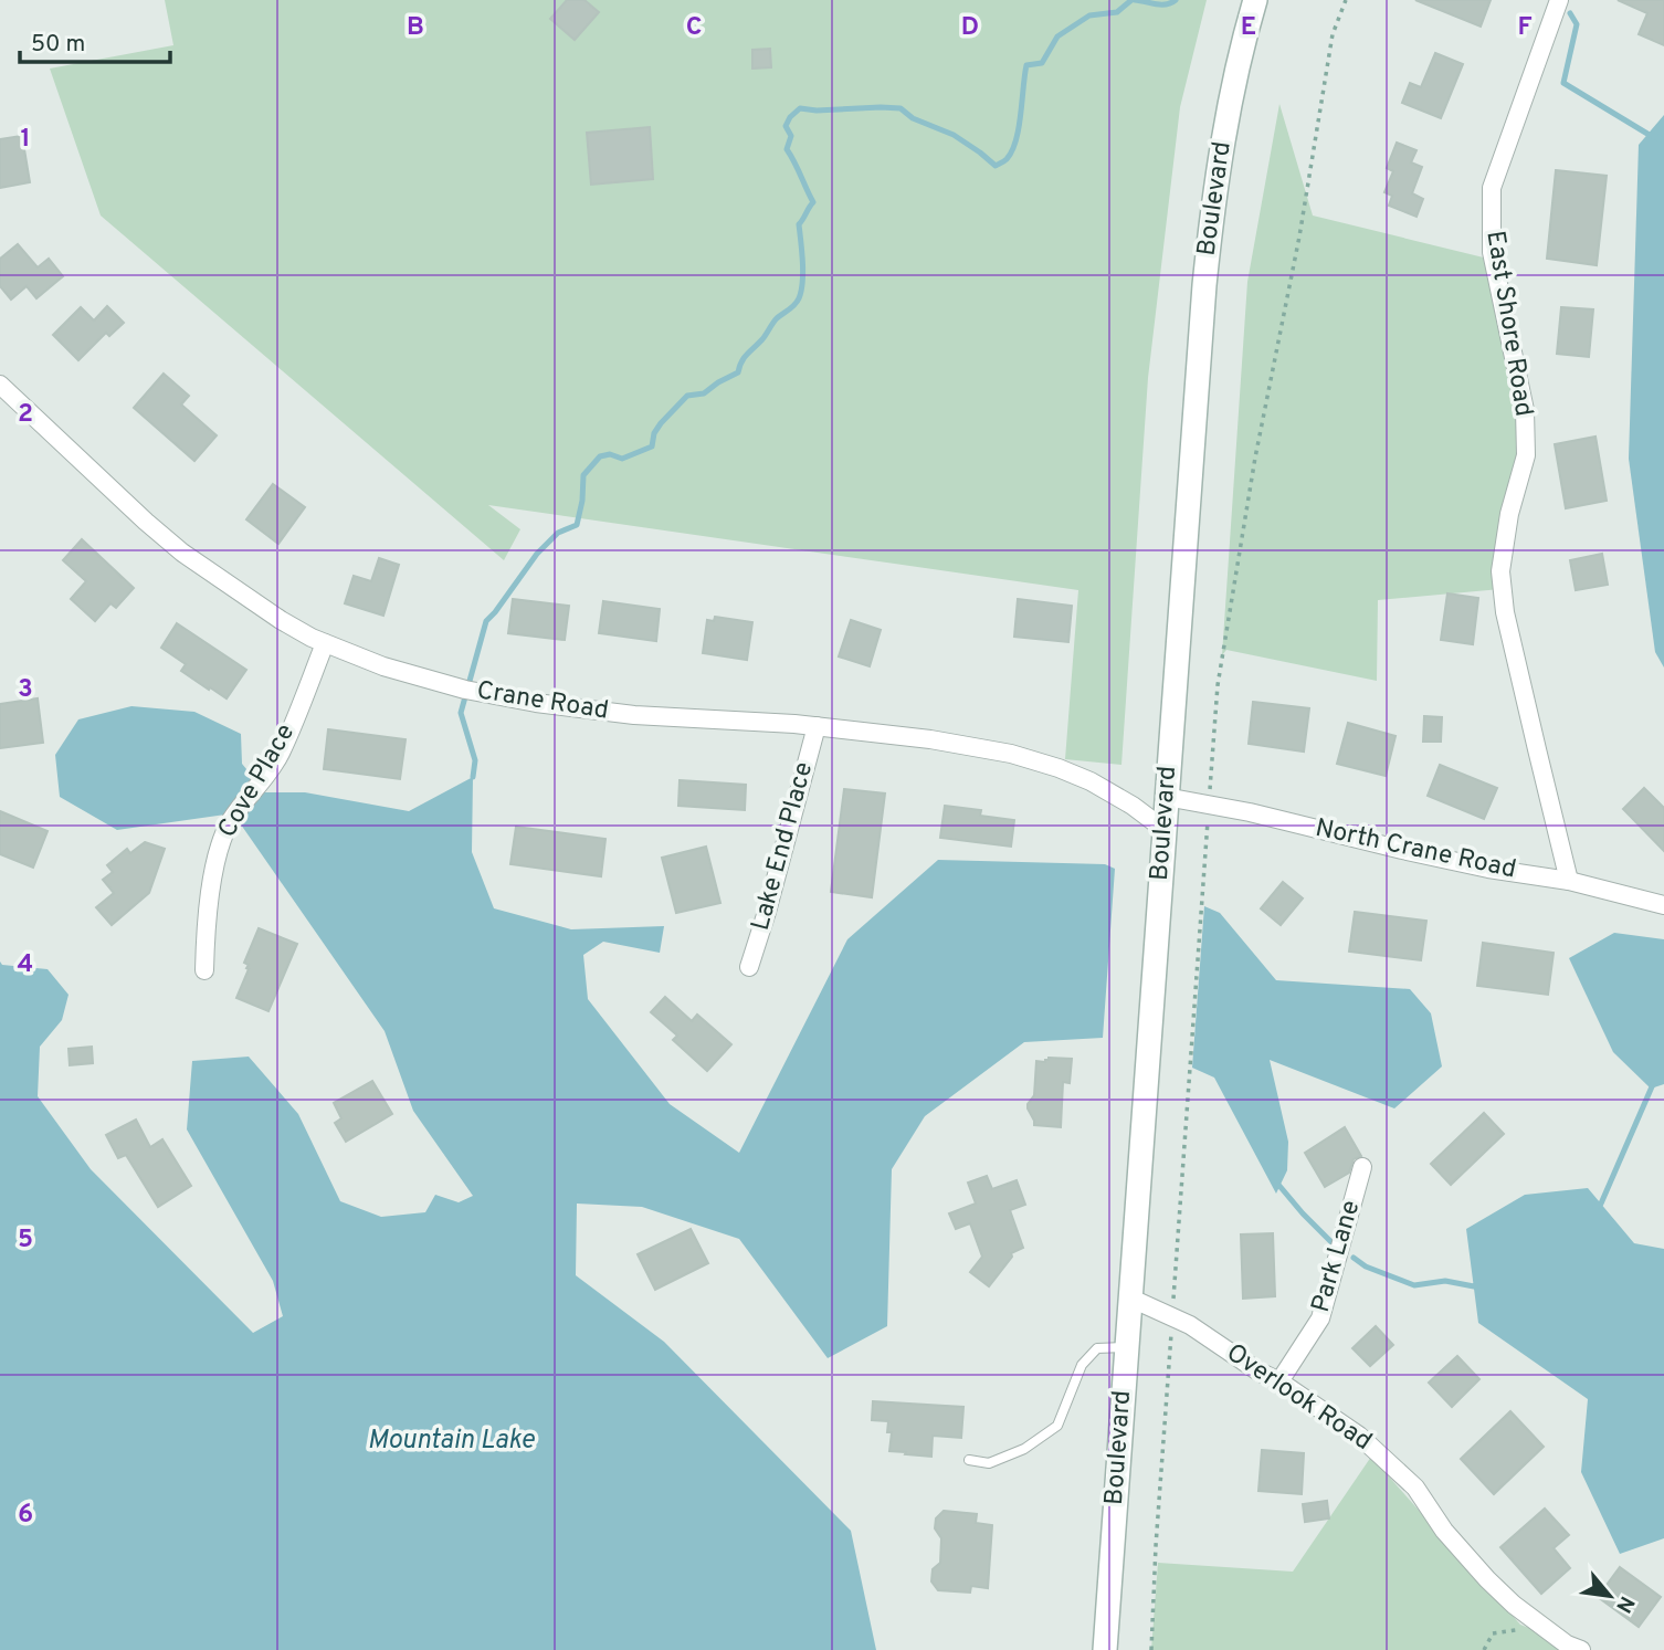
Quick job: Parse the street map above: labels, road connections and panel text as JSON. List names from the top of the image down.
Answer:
{
  "streets": {
    "main road": ["Boulevard"],
    "street": [
      "East Shore Road",
      "Crane Road",
      "Cove Place",
      "Lake End Place",
      "North Crane Road",
      "Park Lane",
      "Overlook Road"
    ]
  },
  "crossings": [
    ["Boulevard", "Crane Road"],
    ["Boulevard", "North Crane Road"],
    ["Boulevard", "Overlook Road"],
    ["East Shore Road", "North Crane Road"],
    ["Crane Road", "Cove Place"],
    ["Crane Road", "Lake End Place"],
    ["Park Lane", "Overlook Road"]
  ],
  "water": ["Mountain Lake"],
  "scale_bar": "50 m",
  "north": "bottom right",
  "grid": {
    "columns": [
      "B",
      "C",
      "D",
      "E",
      "F"
    ],
    "rows": [
      "1",
      "2",
      "3",
      "4",
      "5",
      "6"
    ]
  }
}
